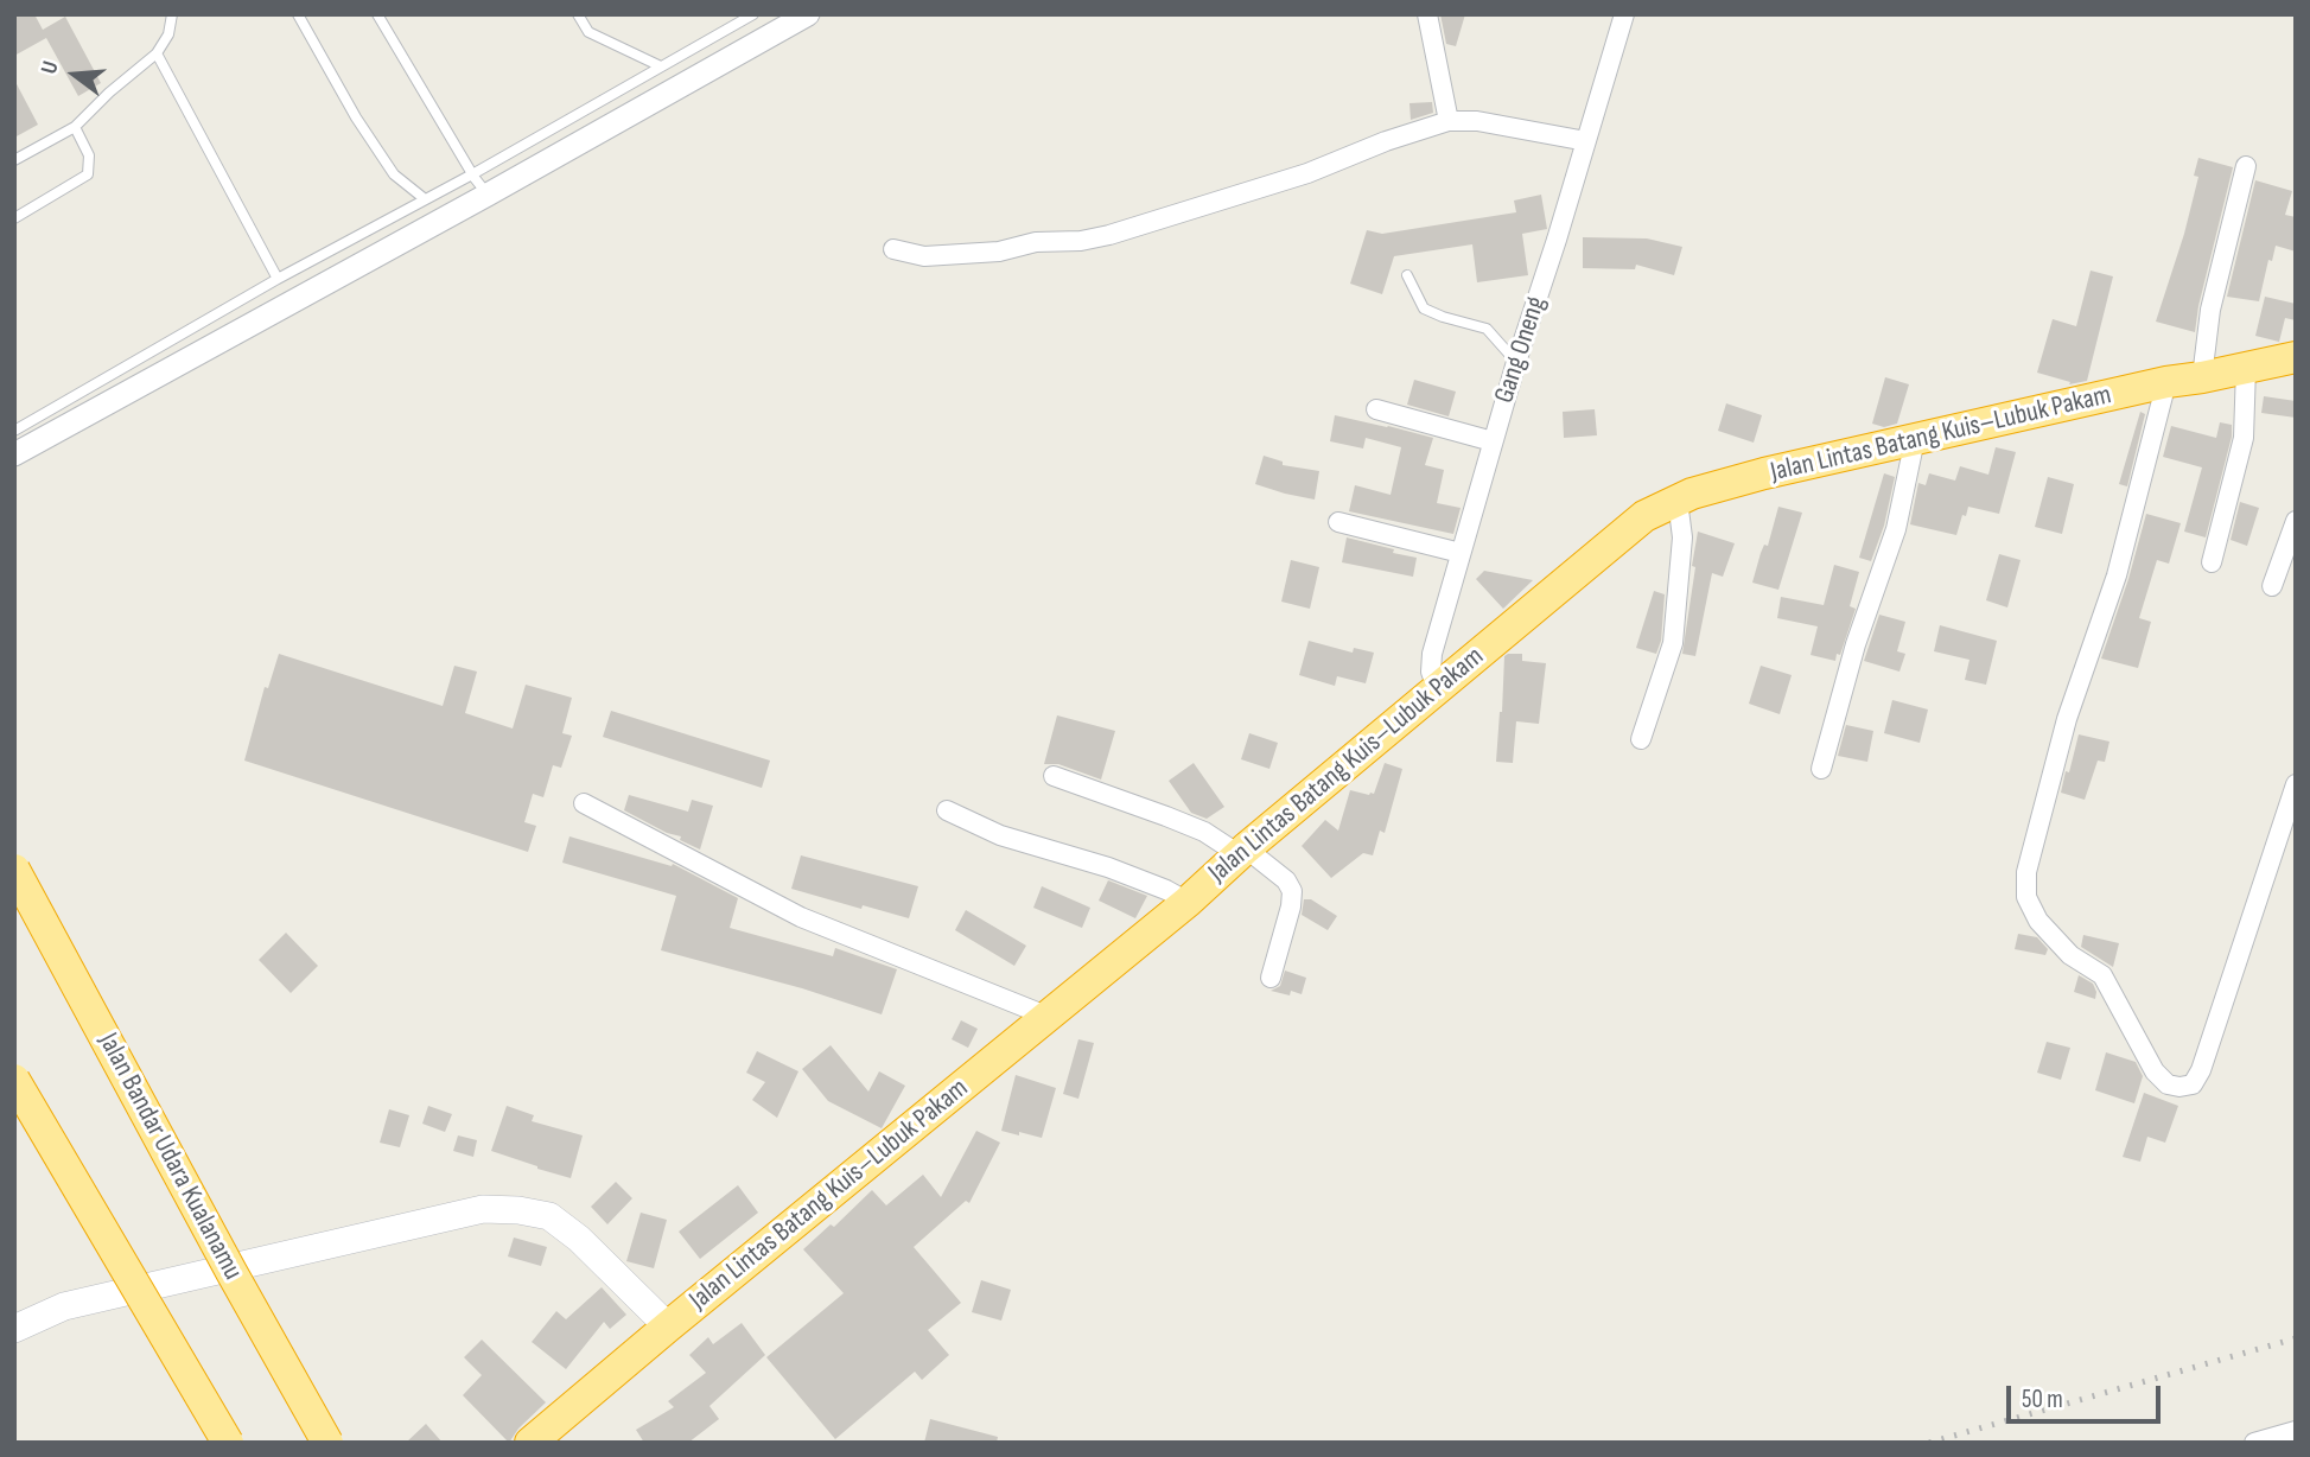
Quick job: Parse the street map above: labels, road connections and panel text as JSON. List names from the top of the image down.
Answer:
{
  "streets": {
    "highway": ["Jalan Lintas Batang Kuis–Lubuk Pakam", "Jalan Bandar Udara Kualanamu"],
    "street": ["Gang Oneng"]
  },
  "crossings": [
    ["Gang Oneng", "Jalan Lintas Batang Kuis–Lubuk Pakam"]
  ],
  "scale_bar": "50 m",
  "north": "left"
}
